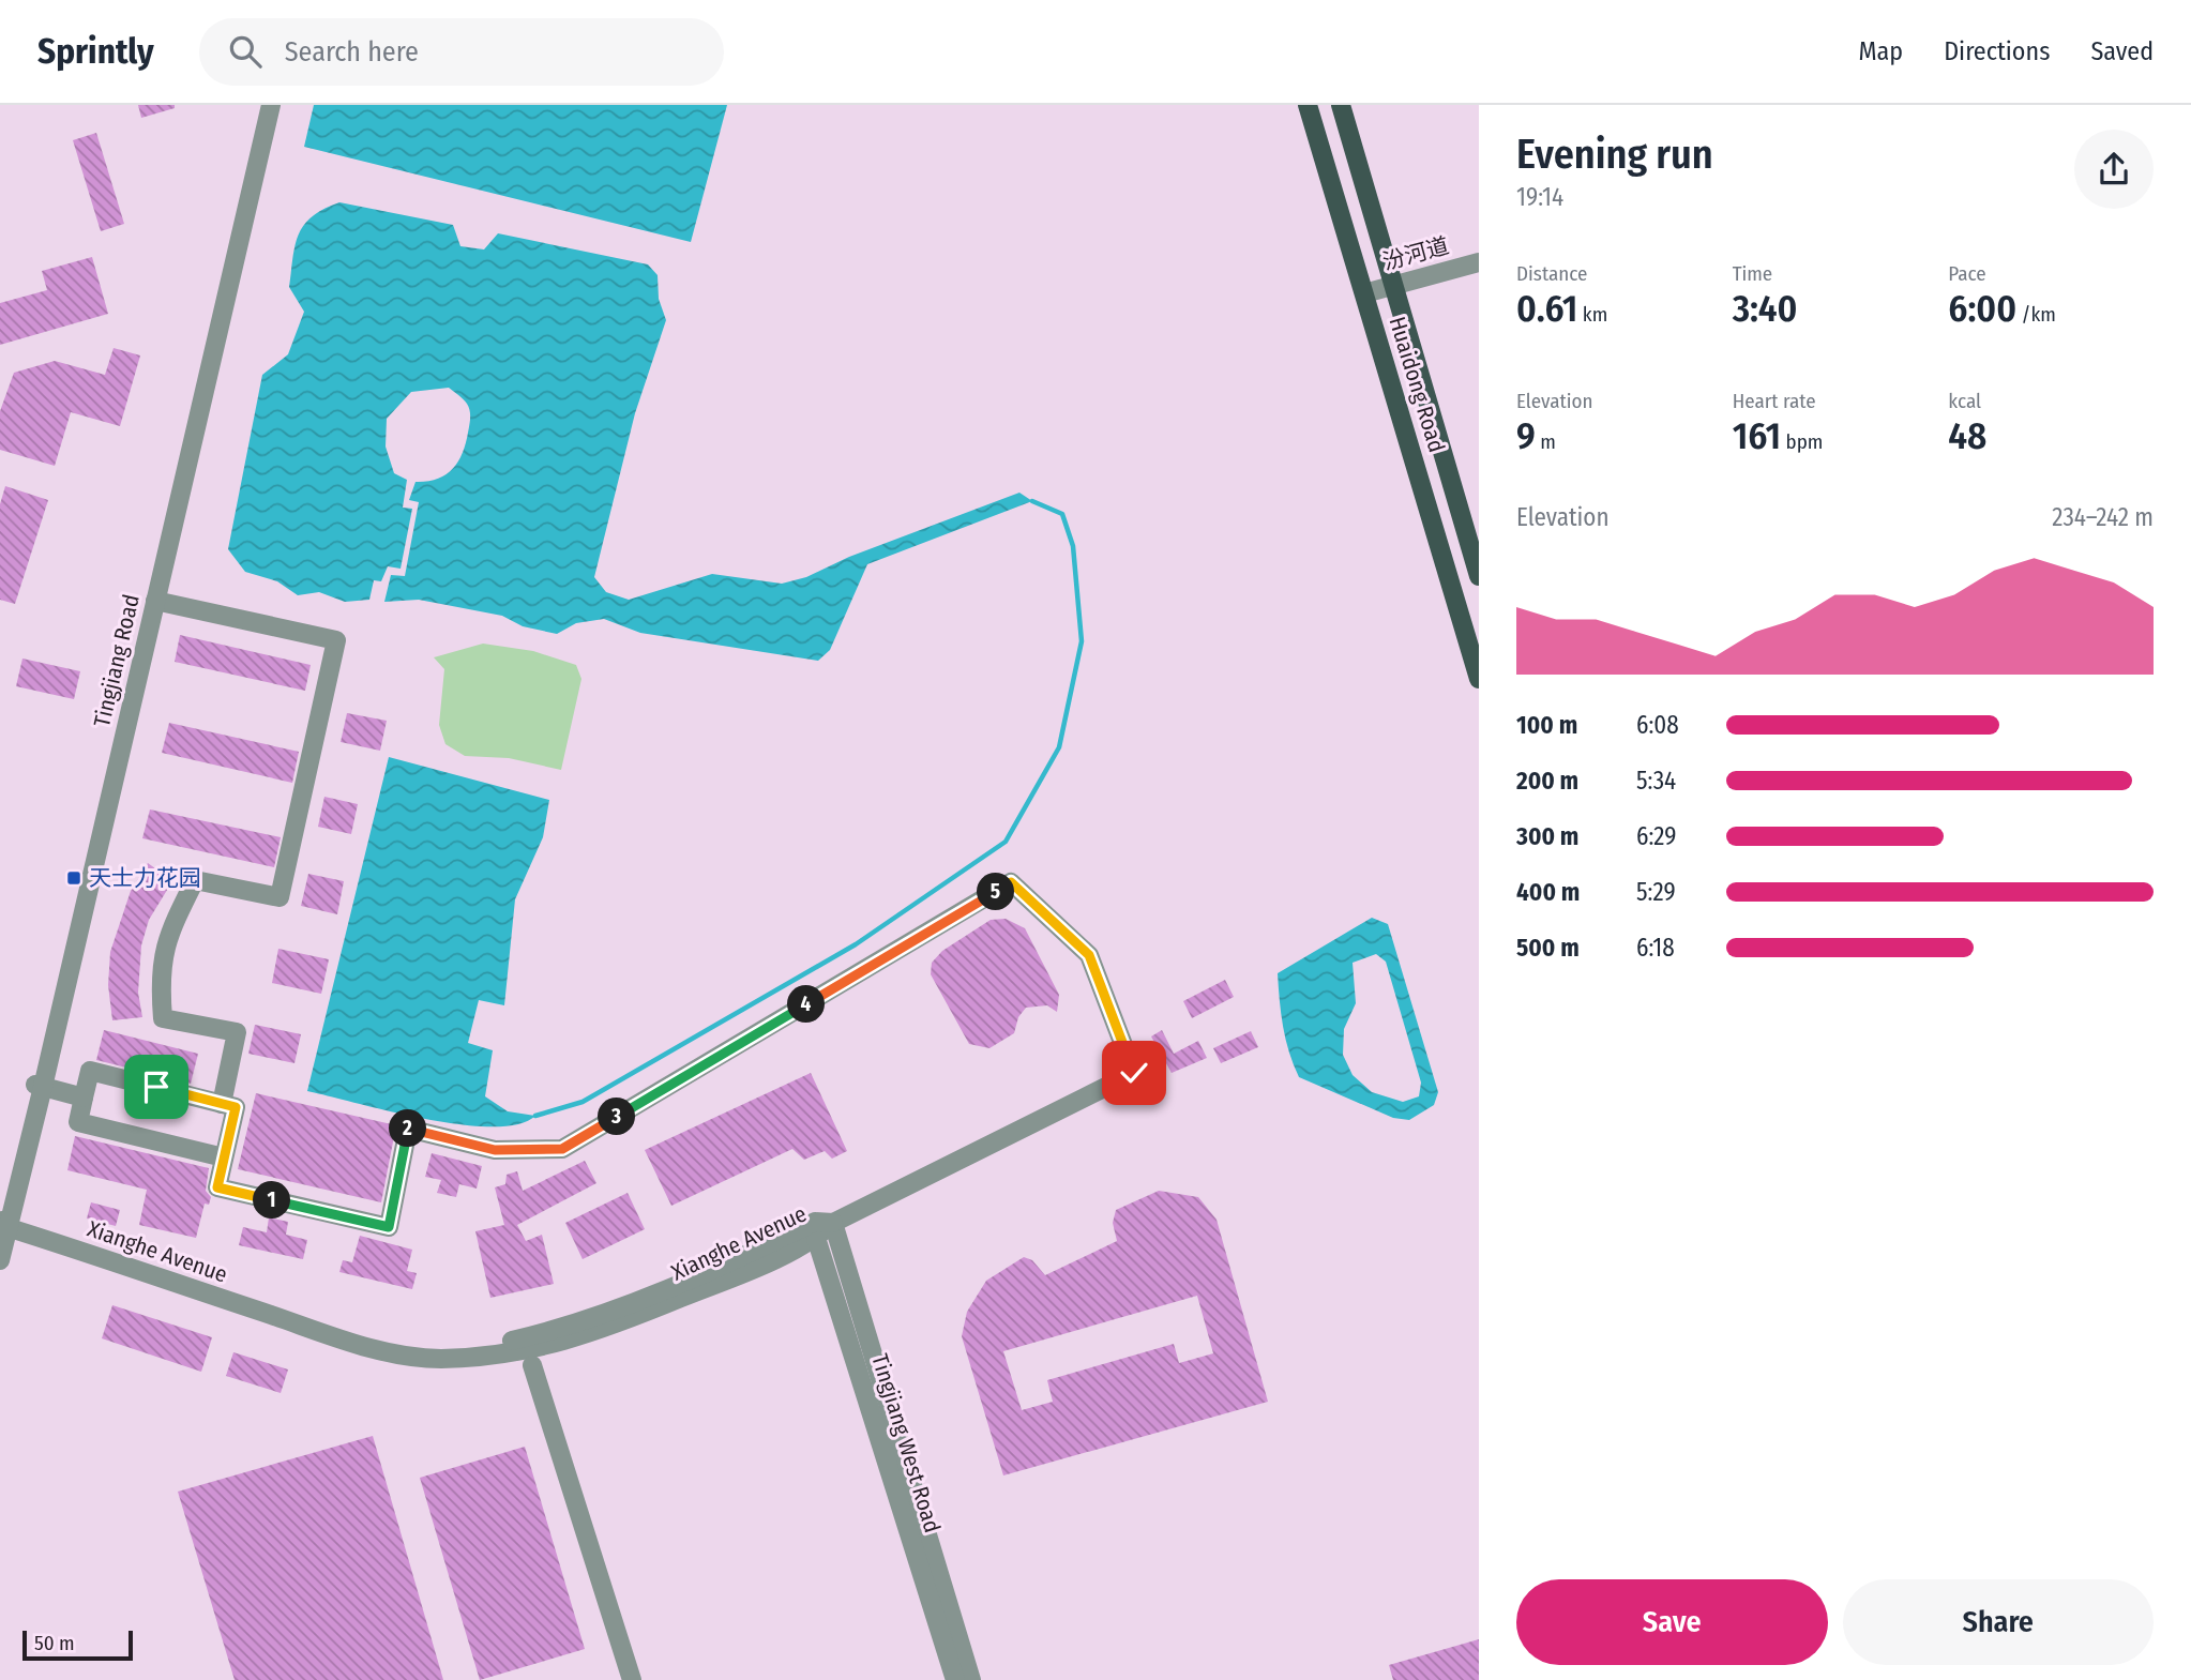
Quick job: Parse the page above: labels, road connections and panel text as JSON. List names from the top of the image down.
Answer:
{
  "streets": {
    "main road": ["Huaidong Road"],
    "street": [
      "汾河道",
      "Tingjiang Road",
      "Xianghe Avenue",
      "Tingjiang West Road"
    ]
  },
  "crossings": [
    ["汾河道", "Huaidong Road"],
    ["Tingjiang Road", "Xianghe Avenue"],
    ["Xianghe Avenue", "Tingjiang West Road"]
  ],
  "places": {
    "transit": ["天士力花园"]
  },
  "scale_bar": "50 m",
  "page": {
    "header": "Sprintly",
    "search": "Search here",
    "nav": ["Map", "Directions", "Saved"],
    "heading": ["Evening run", "19:14"],
    "stats": [
      ["Distance", "0.61 km"],
      ["Time", "3:40"],
      ["Pace", "6:00 /km"],
      ["Elevation", "9 m"],
      ["Heart rate", "161 bpm"],
      ["kcal", "48"]
    ],
    "chart": ["Elevation", "234–242 m"],
    "list": [
      {
        "name": "100 m",
        "note": "6:08"
      },
      {
        "name": "200 m",
        "note": "5:34"
      },
      {
        "name": "300 m",
        "note": "6:29"
      },
      {
        "name": "400 m",
        "note": "5:29"
      },
      {
        "name": "500 m",
        "note": "6:18"
      }
    ],
    "pins": [
      "5",
      "4",
      "3",
      "2",
      "1"
    ],
    "buttons": ["Save", "Share"],
    "scale": "50 m"
  }
}
